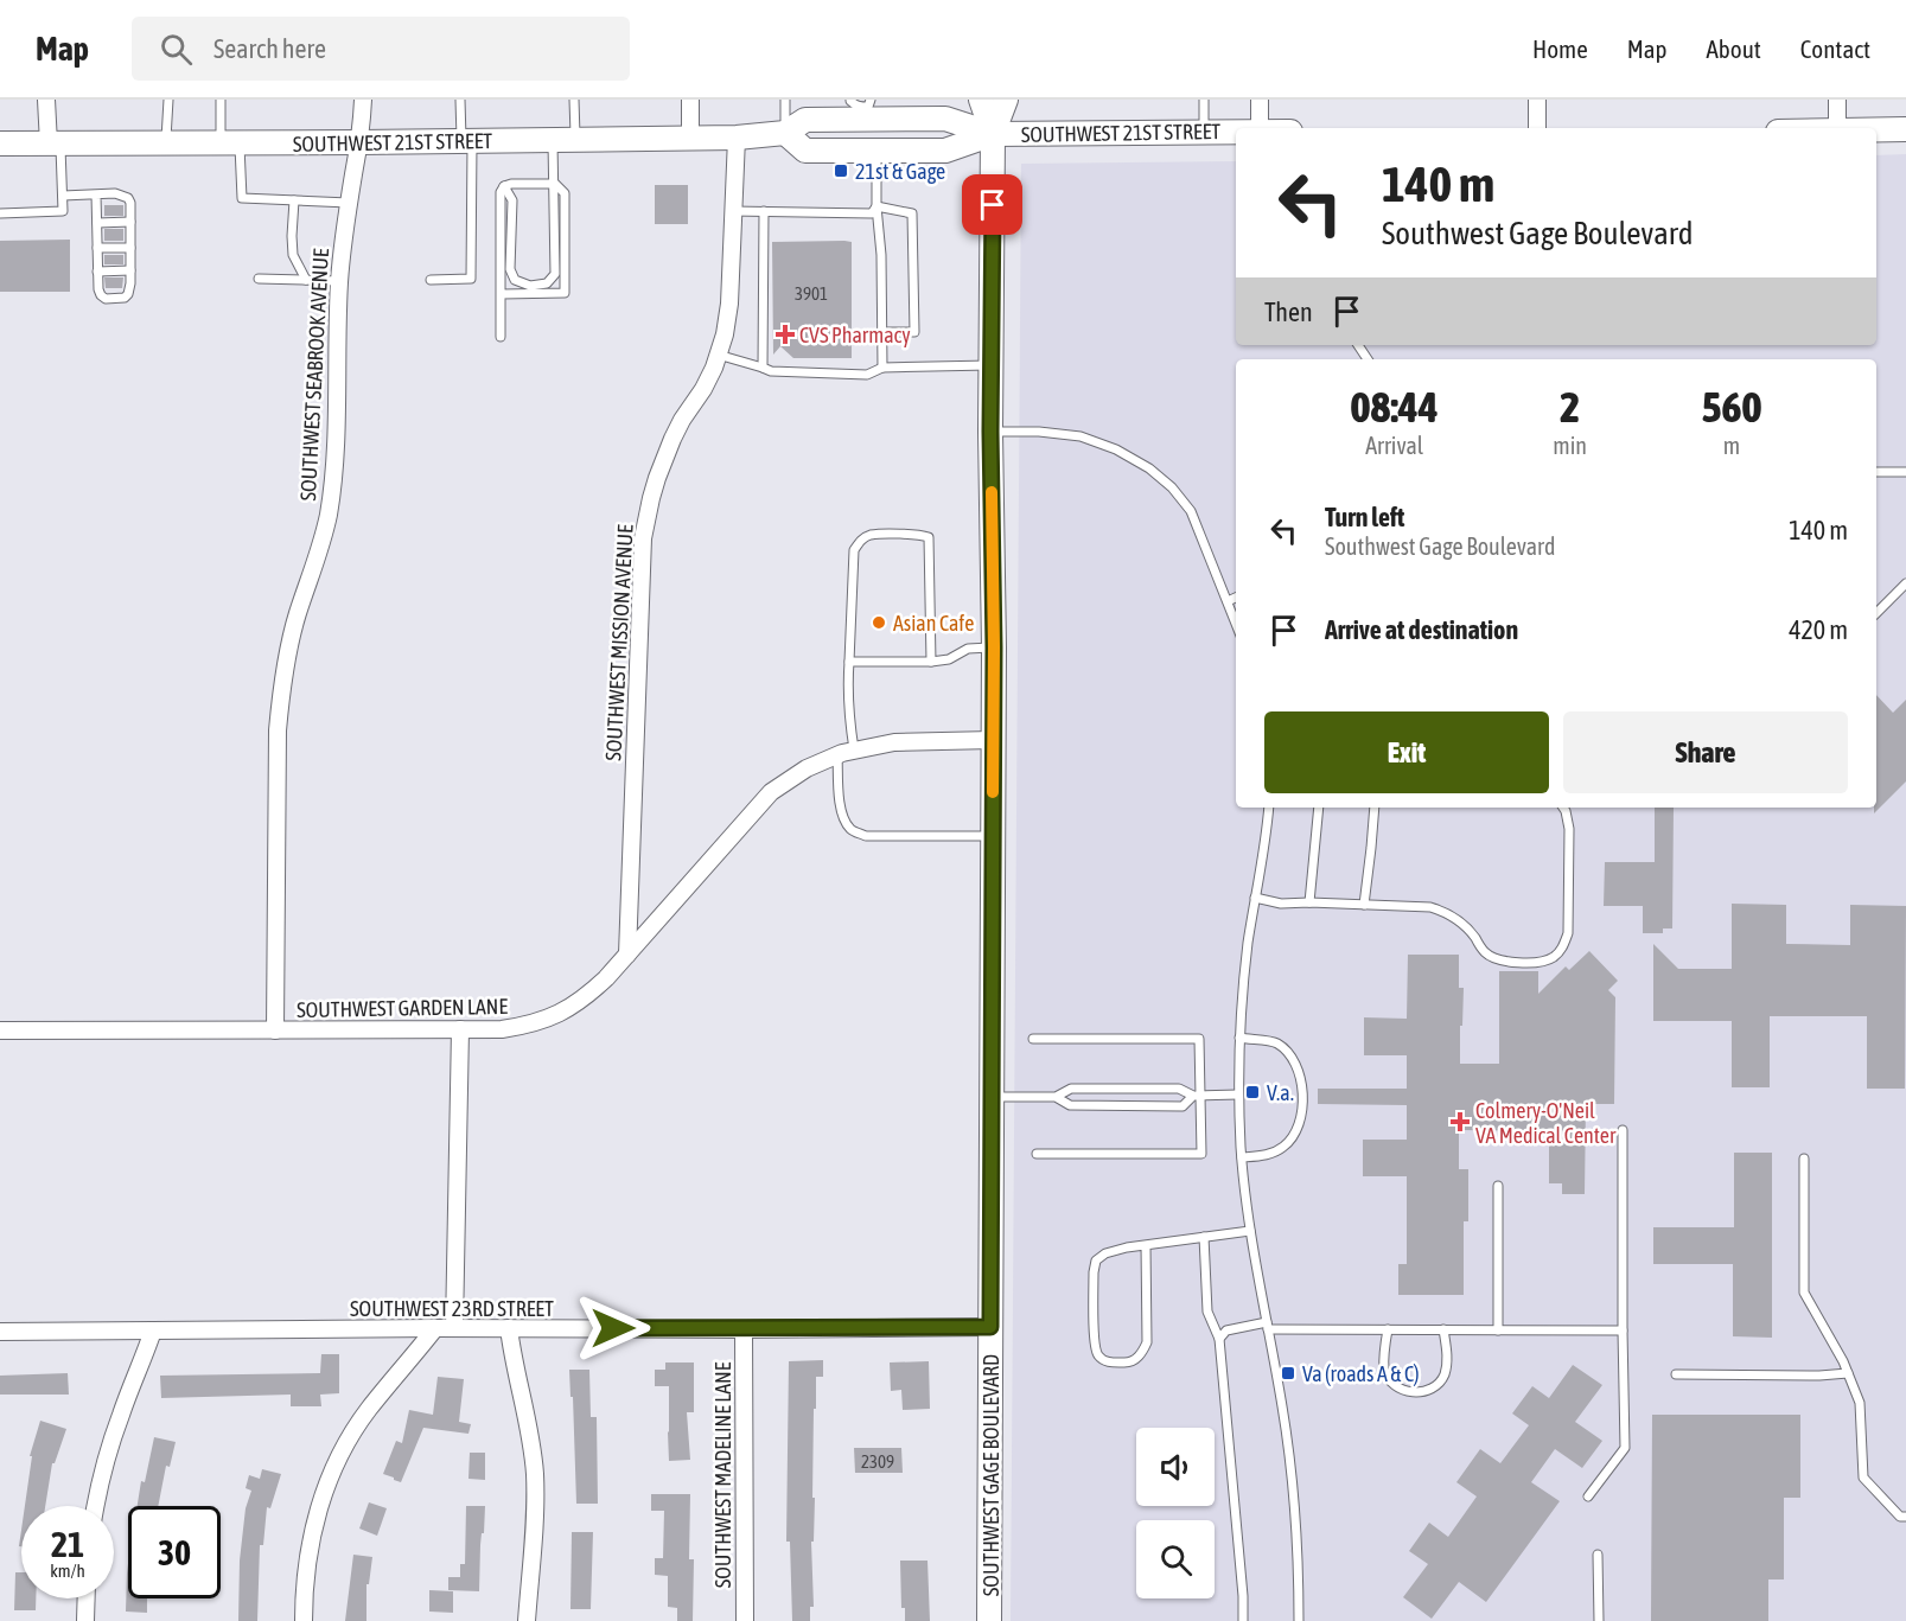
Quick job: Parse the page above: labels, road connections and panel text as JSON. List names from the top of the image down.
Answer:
{
  "streets": {
    "main road": ["SOUTHWEST 21ST STREET", "SOUTHWEST GAGE BOULEVARD"],
    "street": [
      "SOUTHWEST SEABROOK AVENUE",
      "SOUTHWEST MISSION AVENUE",
      "SOUTHWEST GARDEN LANE",
      "SOUTHWEST 23RD STREET",
      "SOUTHWEST MADELINE LANE"
    ]
  },
  "crossings": [
    ["SOUTHWEST 21ST STREET", "SOUTHWEST SEABROOK AVENUE"],
    ["SOUTHWEST 21ST STREET", "SOUTHWEST MISSION AVENUE"],
    ["SOUTHWEST 21ST STREET", "SOUTHWEST GAGE BOULEVARD"],
    ["SOUTHWEST SEABROOK AVENUE", "SOUTHWEST GARDEN LANE"],
    ["SOUTHWEST MISSION AVENUE", "SOUTHWEST GARDEN LANE"],
    ["SOUTHWEST GARDEN LANE", "SOUTHWEST GAGE BOULEVARD"],
    ["SOUTHWEST 23RD STREET", "SOUTHWEST MADELINE LANE"],
    ["SOUTHWEST 23RD STREET", "SOUTHWEST GAGE BOULEVARD"]
  ],
  "places": {
    "transit": ["21st & Gage", "V.a.", "Va (roads A & C)"],
    "health": ["CVS Pharmacy", "Colmery-O'Neil VA Medical Center"],
    "other": ["Asian Cafe"]
  },
  "house_numbers": ["3901", "2309"],
  "page": {
    "header": "Map",
    "search": "Search here",
    "nav": [
      "Home",
      "Map",
      "About",
      "Contact"
    ],
    "turn": ["140 m", "Southwest Gage Boulevard"],
    "then": "Then",
    "eta": [
      "08:44",
      "Arrival",
      "2",
      "min",
      "560",
      "m"
    ],
    "list": [
      {
        "name": "Turn left",
        "note": "Southwest Gage Boulevard",
        "value": "140 m"
      },
      {
        "name": "Arrive at destination",
        "value": "420 m"
      }
    ],
    "buttons": ["Exit", "Share"],
    "speed": "21 km/h",
    "limit": "30"
  }
}
